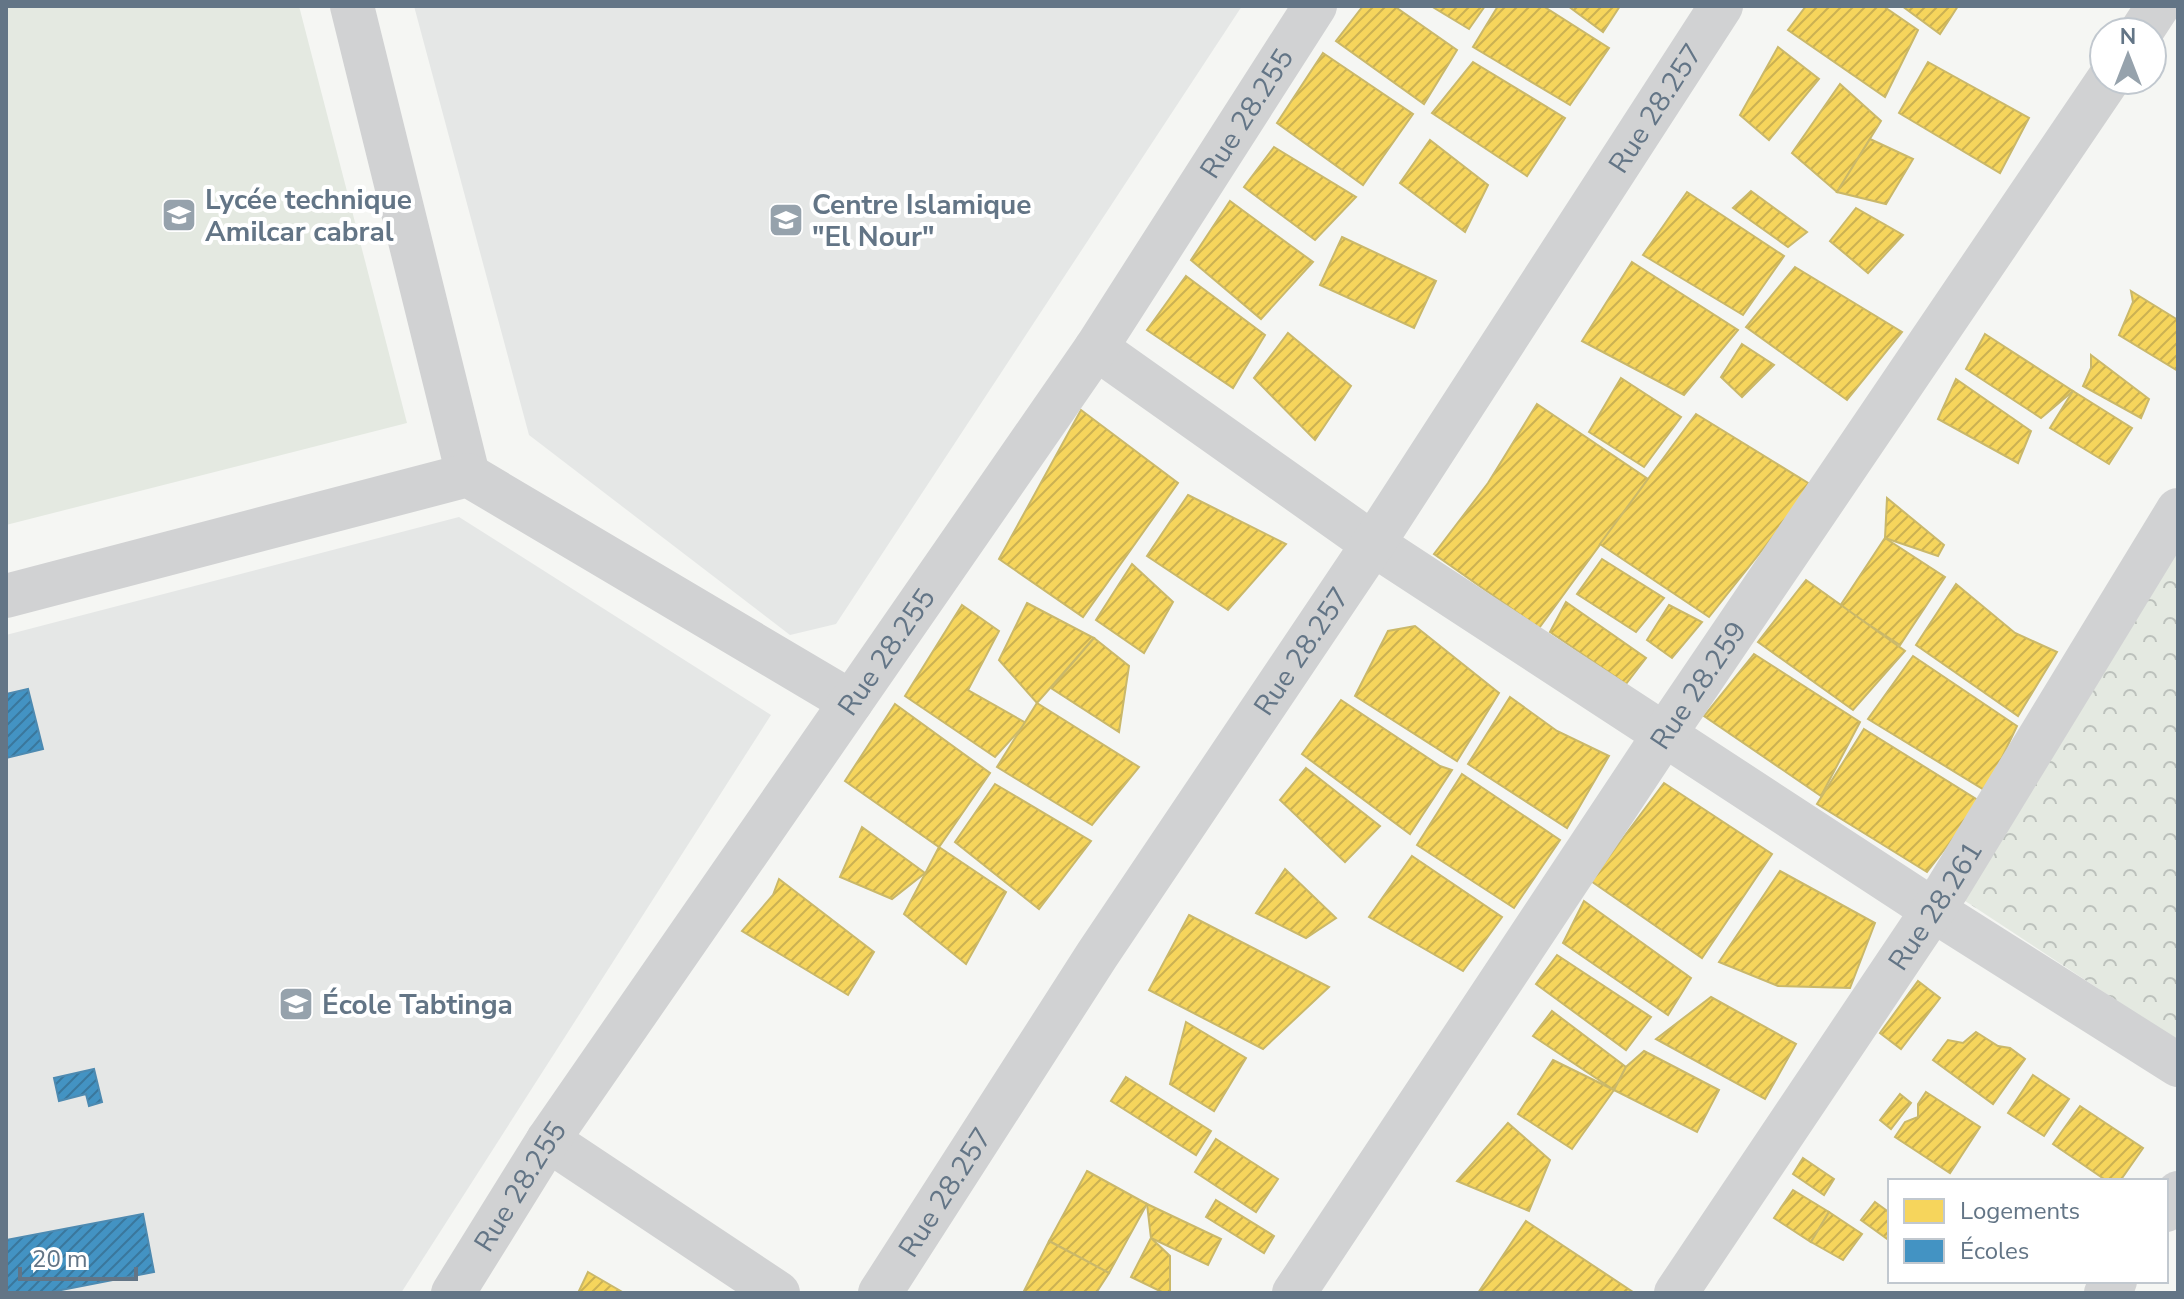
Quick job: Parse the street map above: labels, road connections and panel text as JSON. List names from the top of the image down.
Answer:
{
  "streets": {
    "street": [
      "Rue 28.257",
      "Rue 28.255",
      "Rue 28.259",
      "Rue 28.261"
    ]
  },
  "places": {
    "school or university": ["Lycée technique Amilcar cabral", "Centre Islamique \"El Nour\"", "École Tabtinga"]
  },
  "legend": ["Logements", "Écoles"],
  "scale_bar": "20 m",
  "north": "top"
}
